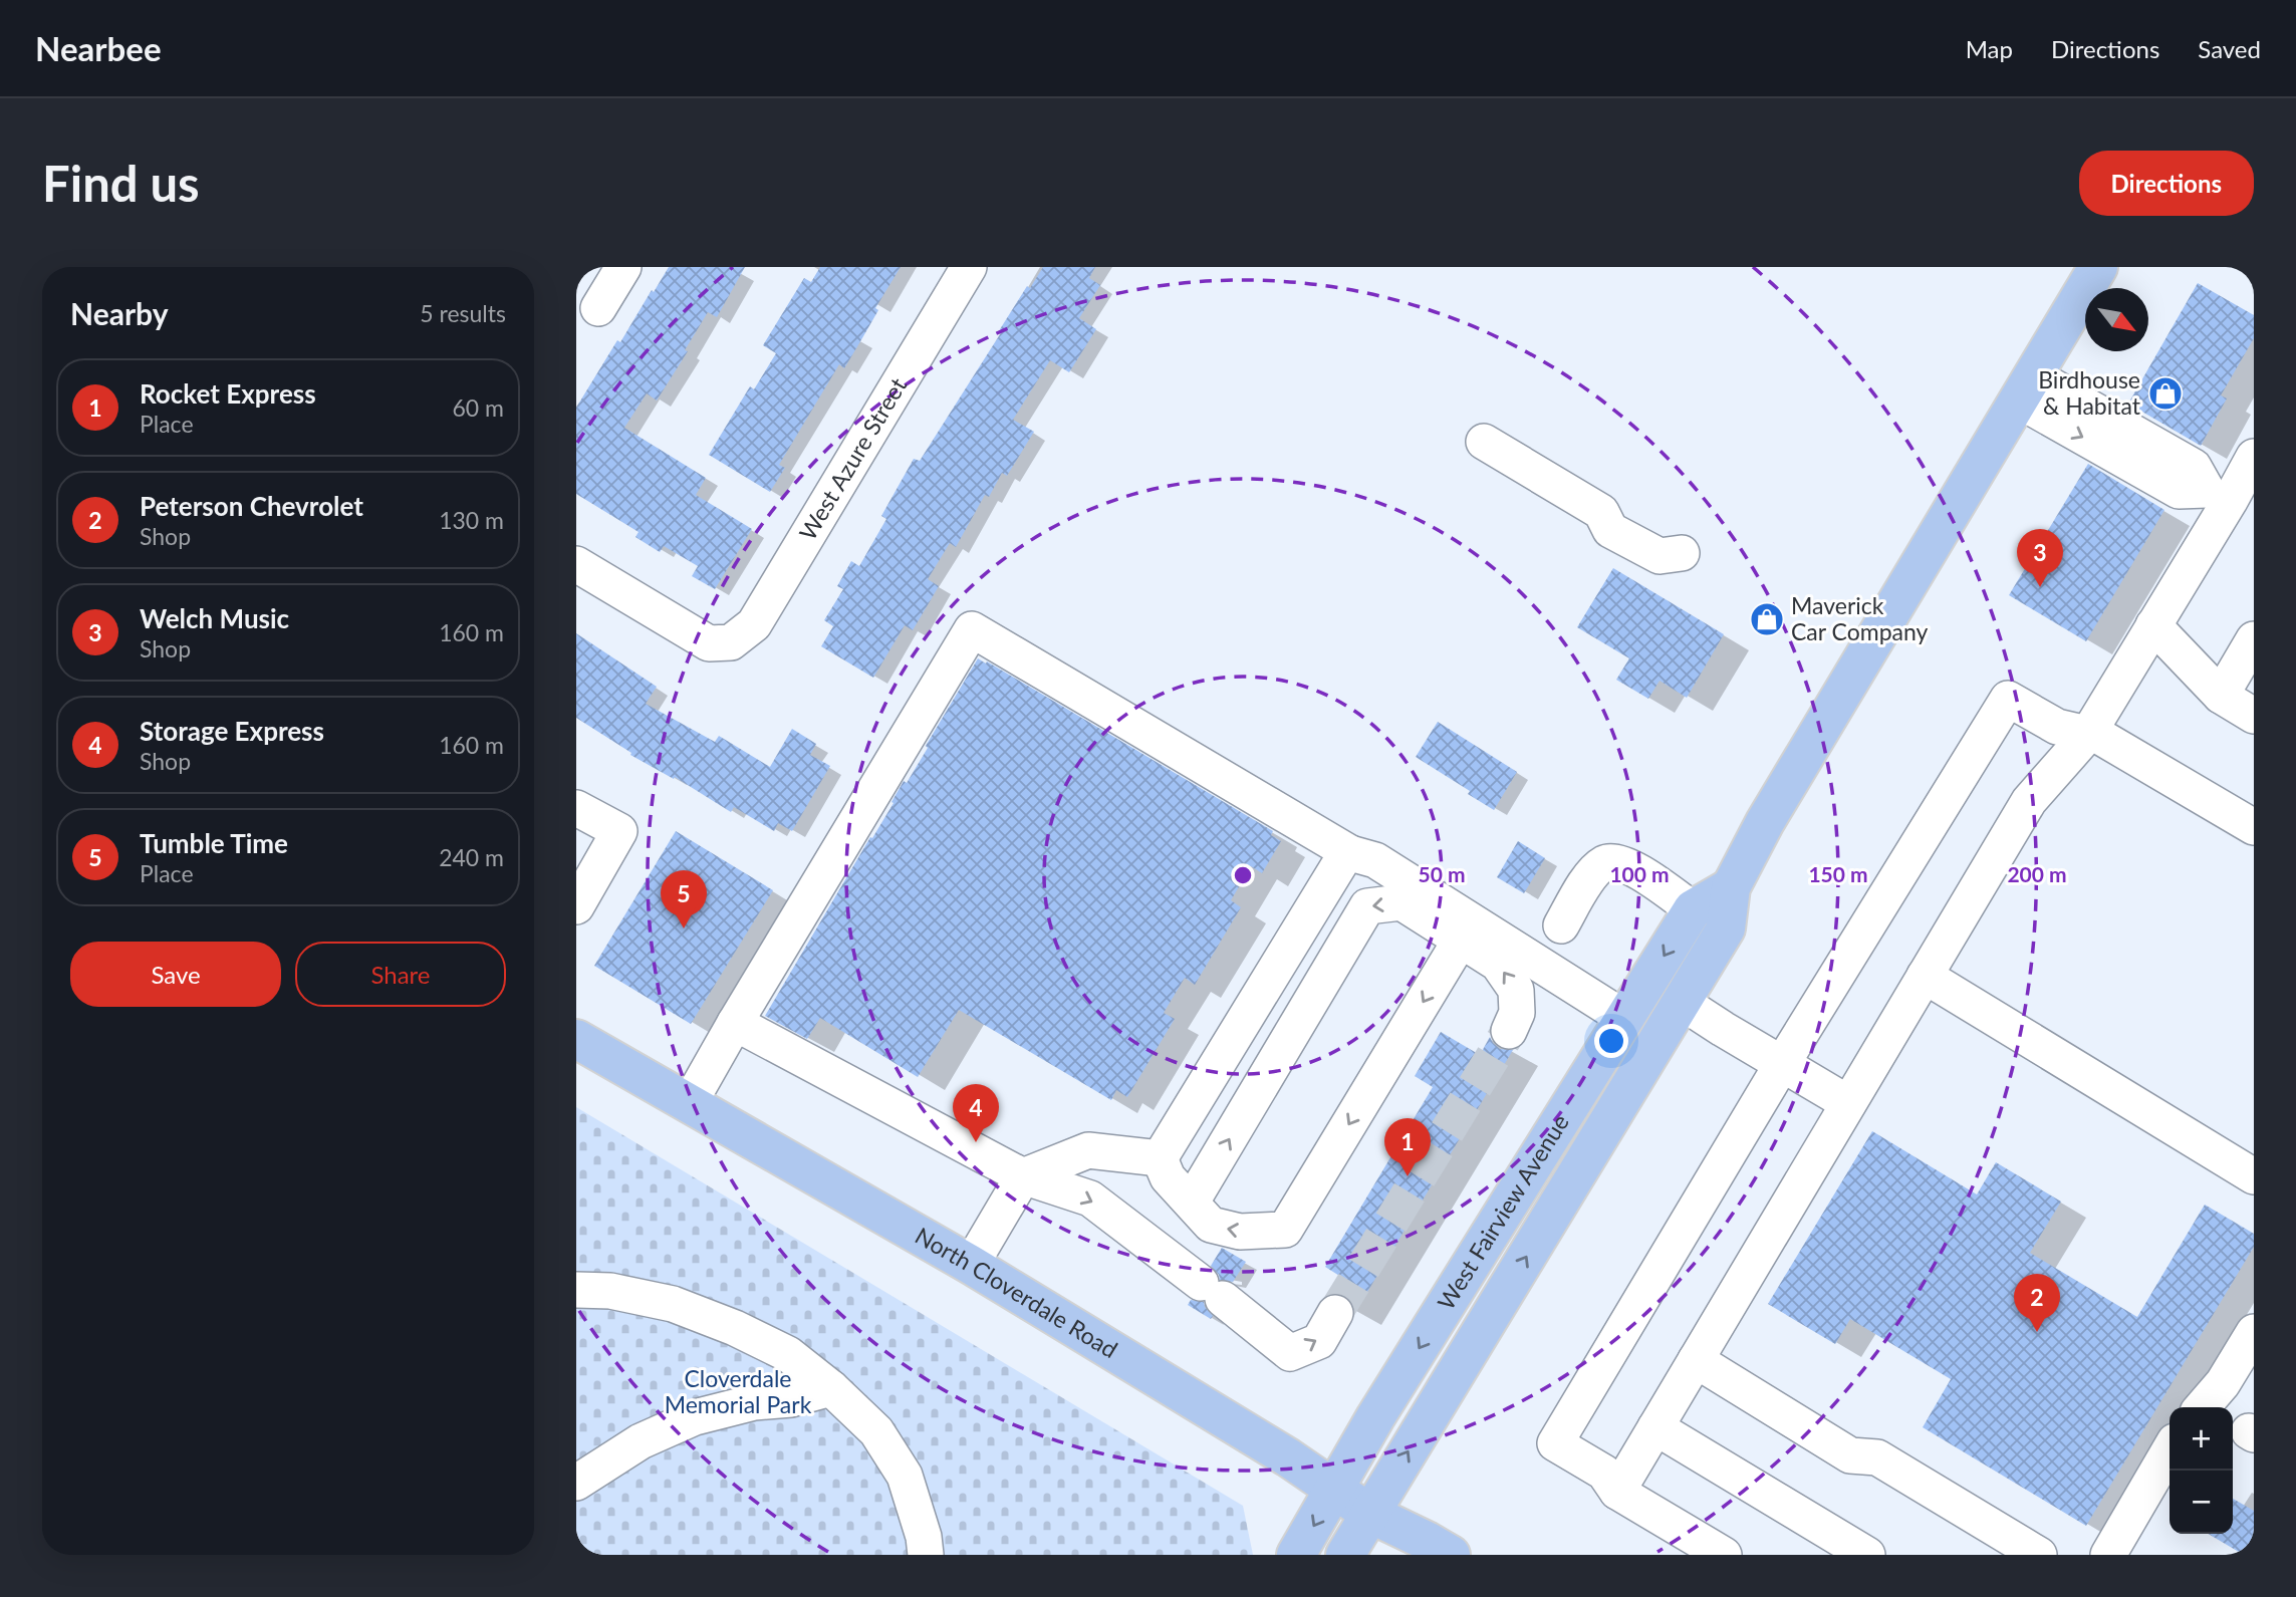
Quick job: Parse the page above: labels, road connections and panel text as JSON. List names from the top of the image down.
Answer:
{
  "streets": {
    "main road": ["West Fairview Avenue", "North Cloverdale Road"],
    "street": ["West Azure Street"]
  },
  "crossings": [
    ["West Fairview Avenue", "North Cloverdale Road"]
  ],
  "parks": ["Cloverdale Memorial Park"],
  "places": {
    "shop": ["Birdhouse & Habitat", "Maverick Car Company"]
  },
  "north": "bottom right",
  "page": {
    "header": "Nearbee",
    "nav": ["Map", "Directions", "Saved"],
    "buttons": [
      "Directions",
      ["Save", "Share"]
    ],
    "title": "Find us",
    "heading": ["Nearby", "5 results"],
    "list": [
      {
        "mark": "1",
        "name": "Rocket Express",
        "note": "Place",
        "value": "60 m"
      },
      {
        "mark": "2",
        "name": "Peterson Chevrolet",
        "note": "Shop",
        "value": "130 m"
      },
      {
        "mark": "3",
        "name": "Welch Music",
        "note": "Shop",
        "value": "160 m"
      },
      {
        "mark": "4",
        "name": "Storage Express",
        "note": "Shop",
        "value": "160 m"
      },
      {
        "mark": "5",
        "name": "Tumble Time",
        "note": "Place",
        "value": "240 m"
      }
    ],
    "pins": [
      "3",
      "5",
      "4",
      "1",
      "2"
    ],
    "map_buttons": ["+", "−"]
  },
  "rings": [
    "50 m",
    "100 m",
    "150 m",
    "200 m"
  ]
}
